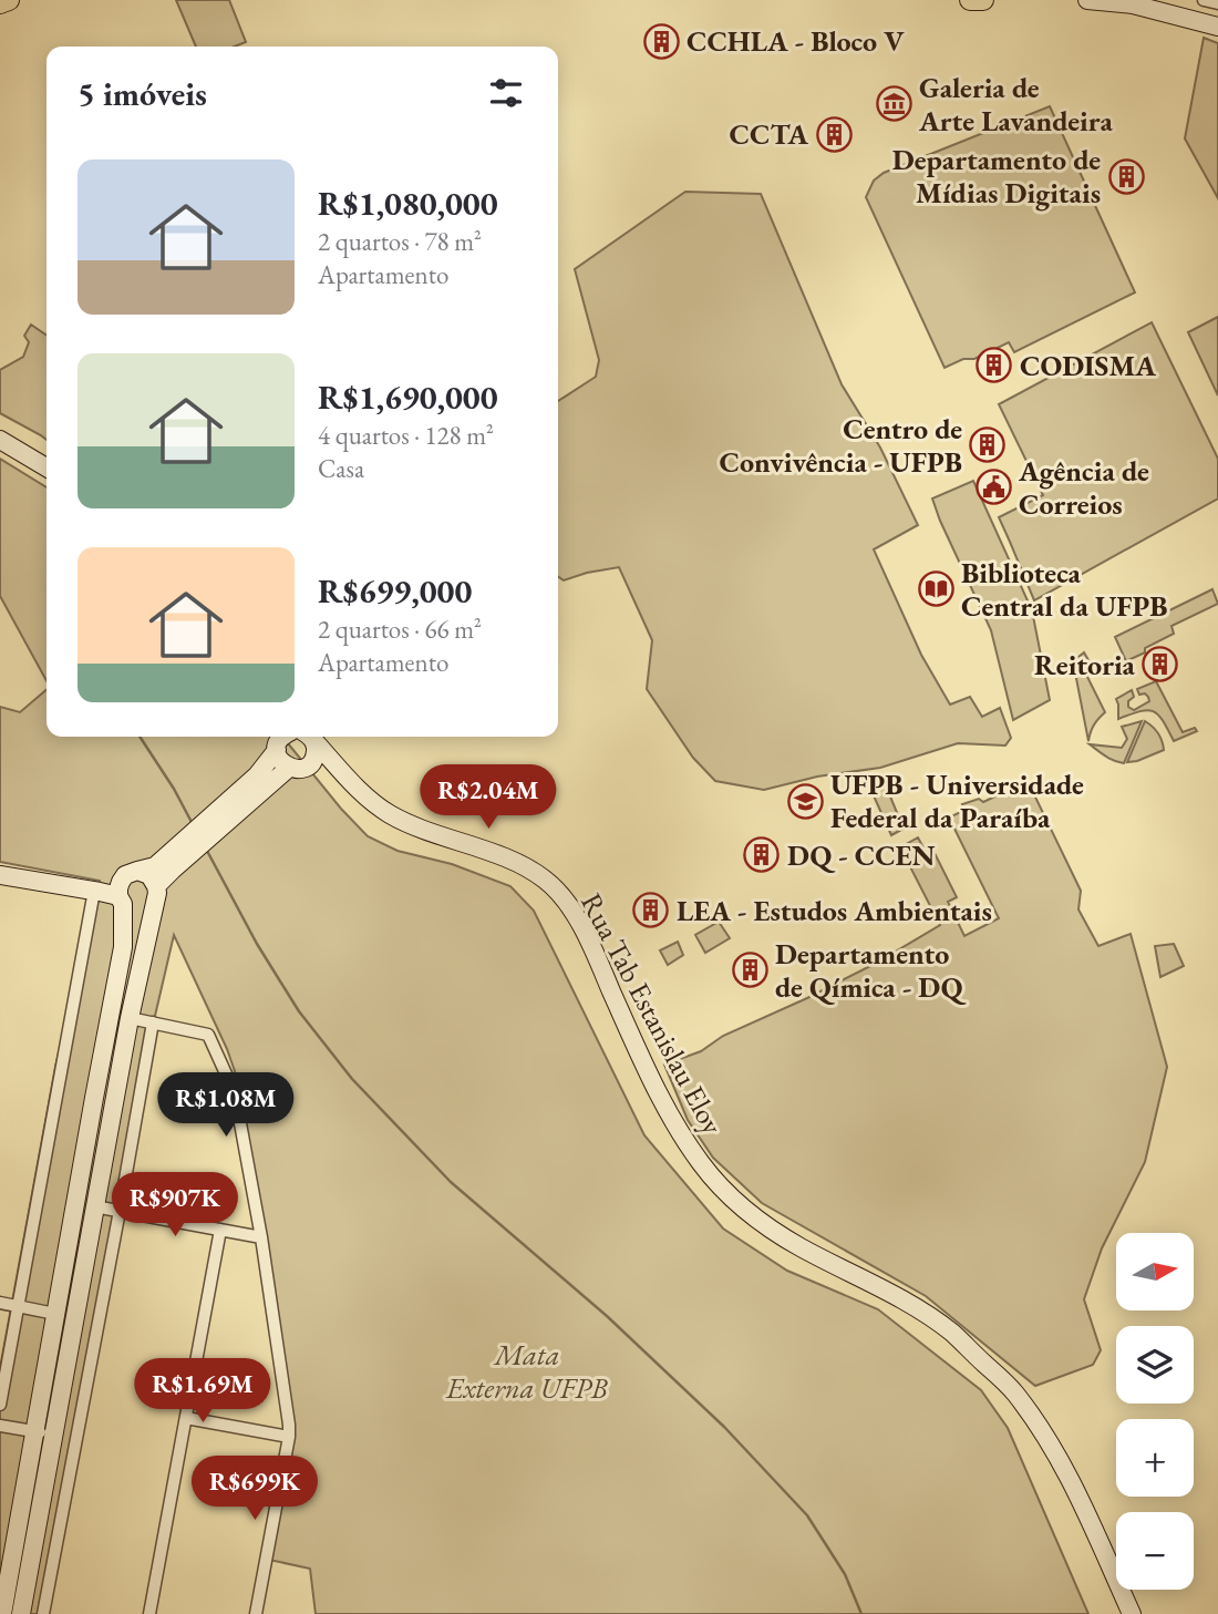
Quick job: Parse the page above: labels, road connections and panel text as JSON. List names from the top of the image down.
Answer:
{
  "streets": {
    "main road": ["Rua Tab Estanislau Eloy"]
  },
  "parks": ["Mata Externa UFPB"],
  "places": {
    "building": [
      "CCHLA - Bloco V",
      "CCTA",
      "Departamento de Mídias Digitais",
      "CODISMA",
      "Centro de Convivência - UFPB",
      "Reitoria",
      "DQ - CCEN",
      "LEA - Estudos Ambientais",
      "Departamento de Qímica - DQ"
    ],
    "museum": ["Galeria de Arte Lavandeira"],
    "public building": ["Agência de Correios"],
    "library": ["Biblioteca Central da UFPB"],
    "school or university": ["UFPB - Universidade Federal da Paraíba"]
  },
  "north": "right",
  "page": {
    "heading": "5 imóveis",
    "list": [
      {
        "name": "R$1,080,000",
        "note": "2 quartos · 78 m² · Apartamento"
      },
      {
        "name": "R$1,690,000",
        "note": "4 quartos · 128 m² · Casa"
      },
      {
        "name": "R$699,000",
        "note": "2 quartos · 66 m² · Apartamento"
      }
    ],
    "price": [
      "R$2.04M",
      "R$1.08M",
      "R$907K",
      "R$1.69M",
      "R$699K"
    ],
    "map_buttons": ["+", "−"]
  }
}
